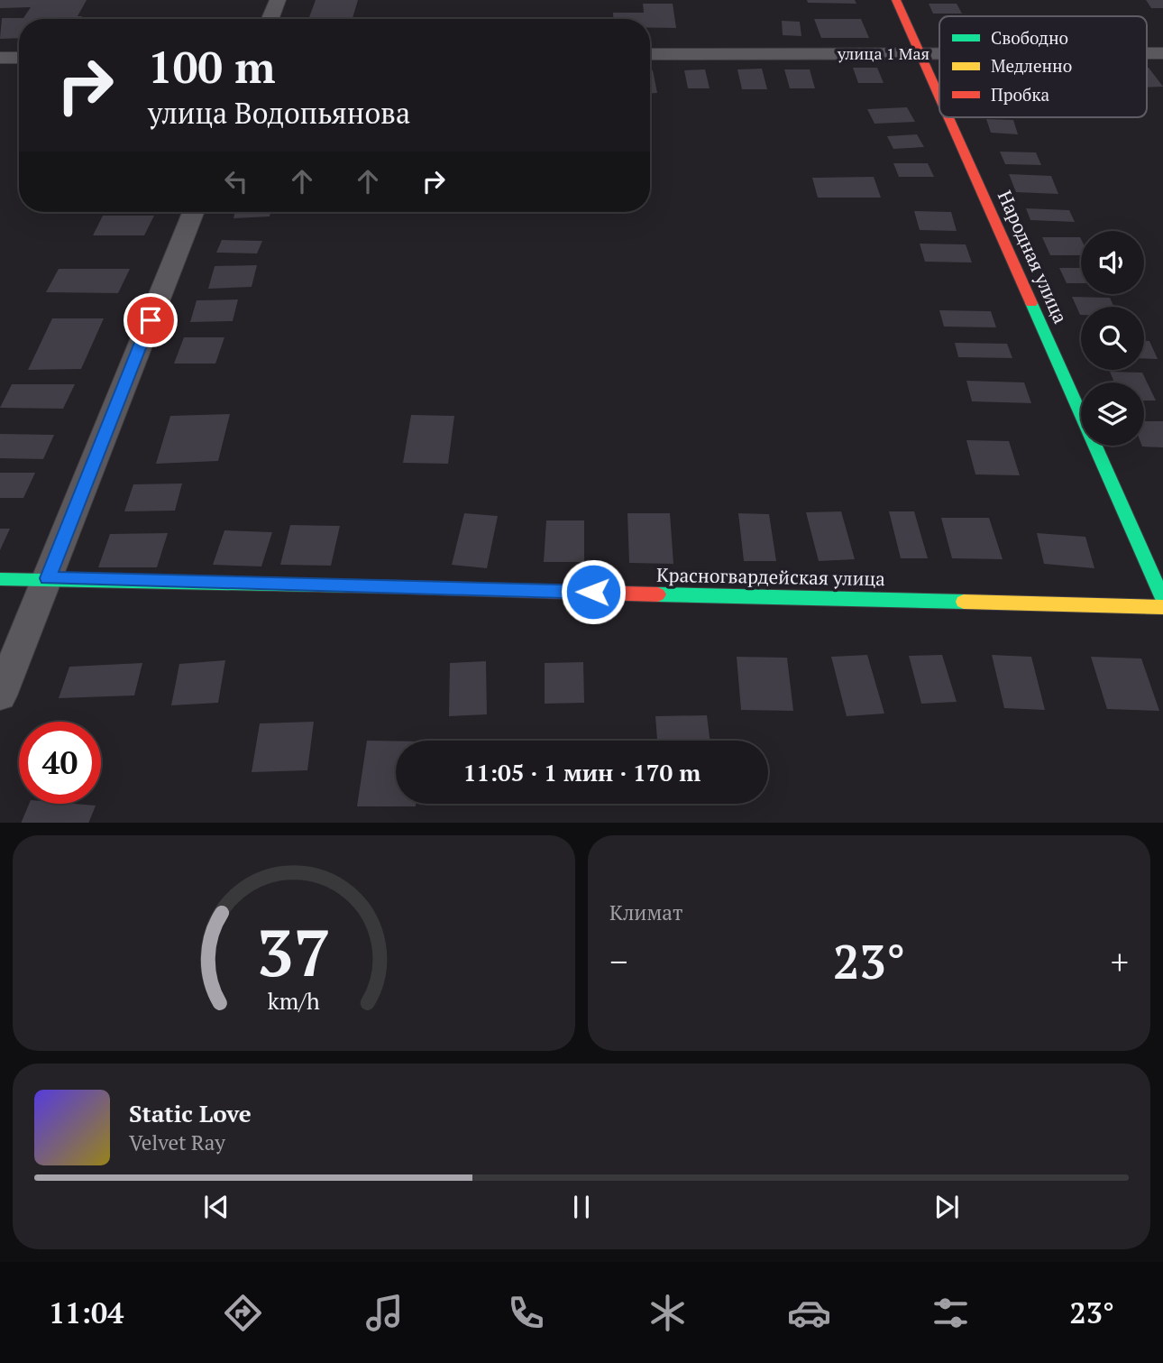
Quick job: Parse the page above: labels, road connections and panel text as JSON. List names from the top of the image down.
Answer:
{
  "streets": {
    "street": ["улица 1 Мая", "Народная улица", "Красногвардейская улица"]
  },
  "crossings": [
    ["улица 1 Мая", "Народная улица"]
  ],
  "legend": ["Свободно", "Медленно", "Пробка"],
  "page": {
    "turn": ["100 m", "улица Водопьянова"],
    "limit": "40",
    "trip": "11:05 · 1 мин · 170 m",
    "tile": "Климат",
    "heat": ["−", "23°", "+"],
    "song": ["Static Love", "Velvet Ray"],
    "tabs": ["11:04", "23°"],
    "gauge": ["37", "km/h"]
  }
}
